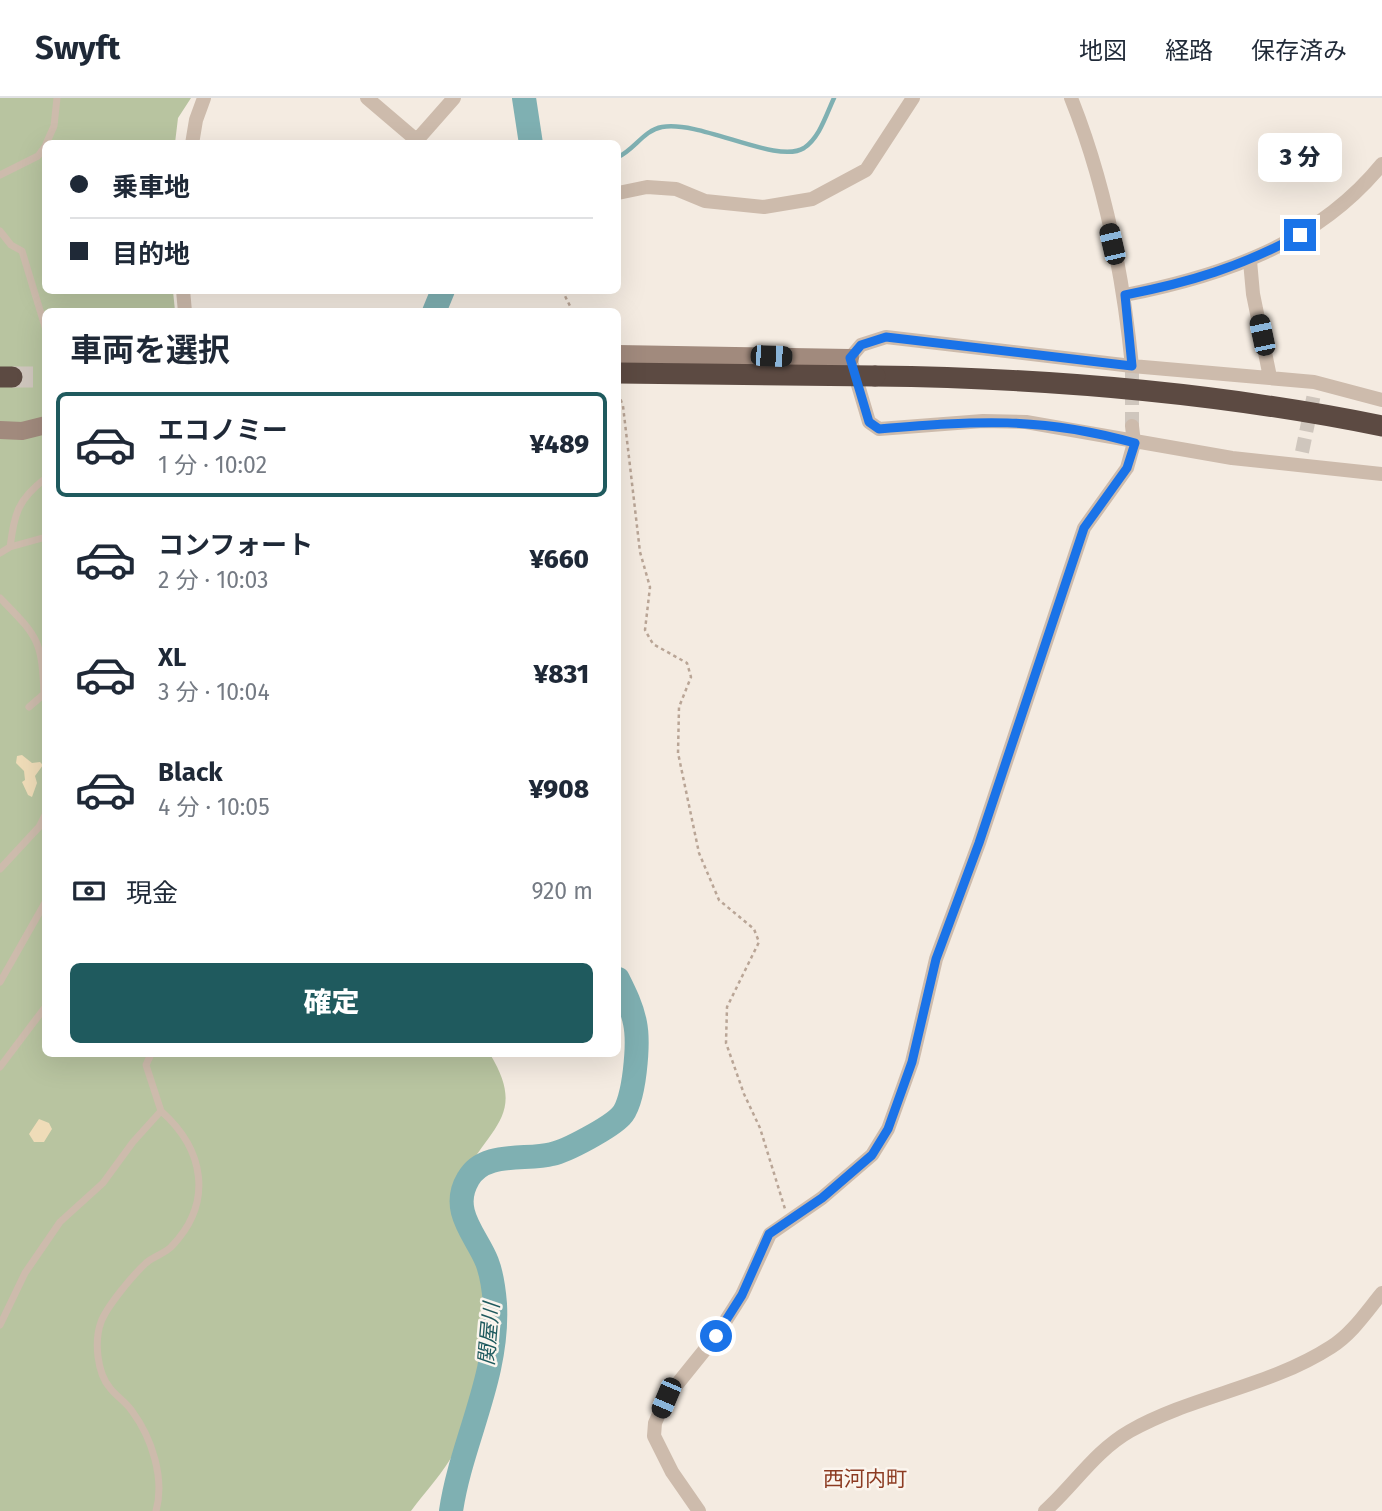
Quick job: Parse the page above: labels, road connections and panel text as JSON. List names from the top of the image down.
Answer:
{
  "districts": ["西河内町"],
  "water": ["関屋川"],
  "page": {
    "header": "Swyft",
    "nav": ["地図", "経路", "保存済み"],
    "bubble": "3 分",
    "banner": ["乗車地", "目的地"],
    "heading": "車両を選択",
    "list": [
      {
        "name": "エコノミー",
        "note": "1 分 · 10:02",
        "value": "¥489"
      },
      {
        "name": "コンフォート",
        "note": "2 分 · 10:03",
        "value": "¥660"
      },
      {
        "name": "XL",
        "note": "3 分 · 10:04",
        "value": "¥831"
      },
      {
        "name": "Black",
        "note": "4 分 · 10:05",
        "value": "¥908"
      }
    ],
    "pay": ["現金", "920 m"],
    "buttons": "確定"
  }
}
